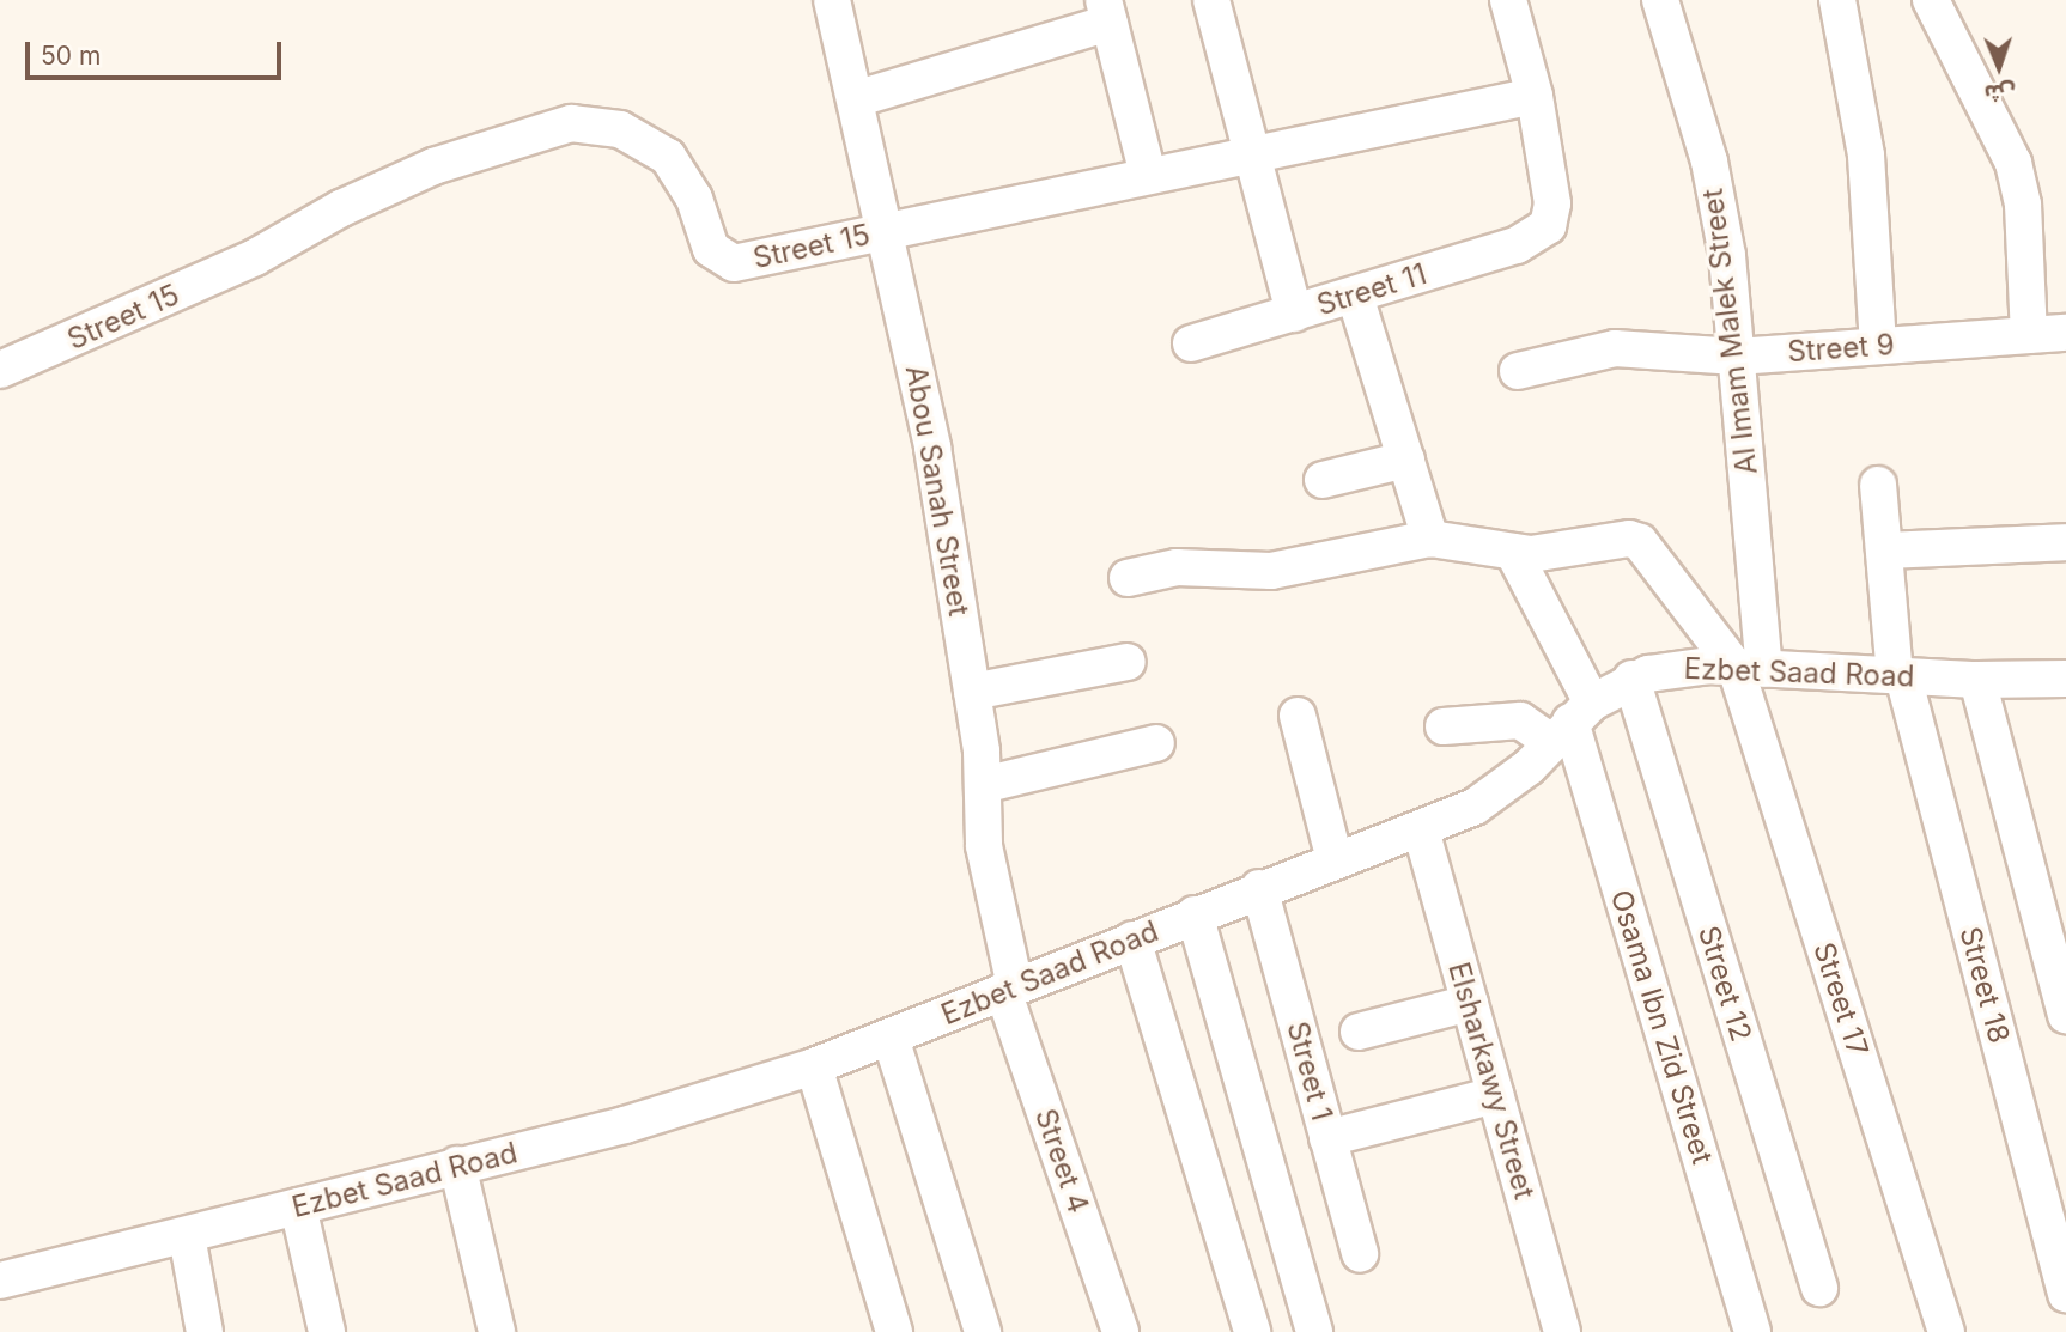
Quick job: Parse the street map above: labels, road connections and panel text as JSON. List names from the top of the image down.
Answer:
{
  "streets": {
    "street": [
      "Street 15",
      "Street 11",
      "Al Imam Malek Street",
      "Street 9",
      "Abou Sanah Street",
      "Ezbet Saad Road",
      "Street 12",
      "Street 18",
      "Street 17",
      "Osama Ibn Zid Street",
      "Street 1",
      "Elsharkawy Street",
      "Street 4"
    ]
  },
  "crossings": [
    ["Street 15", "Street 11"],
    ["Street 15", "Abou Sanah Street"],
    ["Al Imam Malek Street", "Street 9"],
    ["Al Imam Malek Street", "Ezbet Saad Road"],
    ["Al Imam Malek Street", "Street 17"],
    ["Abou Sanah Street", "Ezbet Saad Road"],
    ["Abou Sanah Street", "Street 4"],
    ["Ezbet Saad Road", "Street 12"],
    ["Ezbet Saad Road", "Street 18"],
    ["Ezbet Saad Road", "Street 17"],
    ["Ezbet Saad Road", "Osama Ibn Zid Street"],
    ["Ezbet Saad Road", "Street 1"],
    ["Ezbet Saad Road", "Elsharkawy Street"],
    ["Ezbet Saad Road", "Street 4"]
  ],
  "scale_bar": "50 m",
  "north": "bottom"
}
